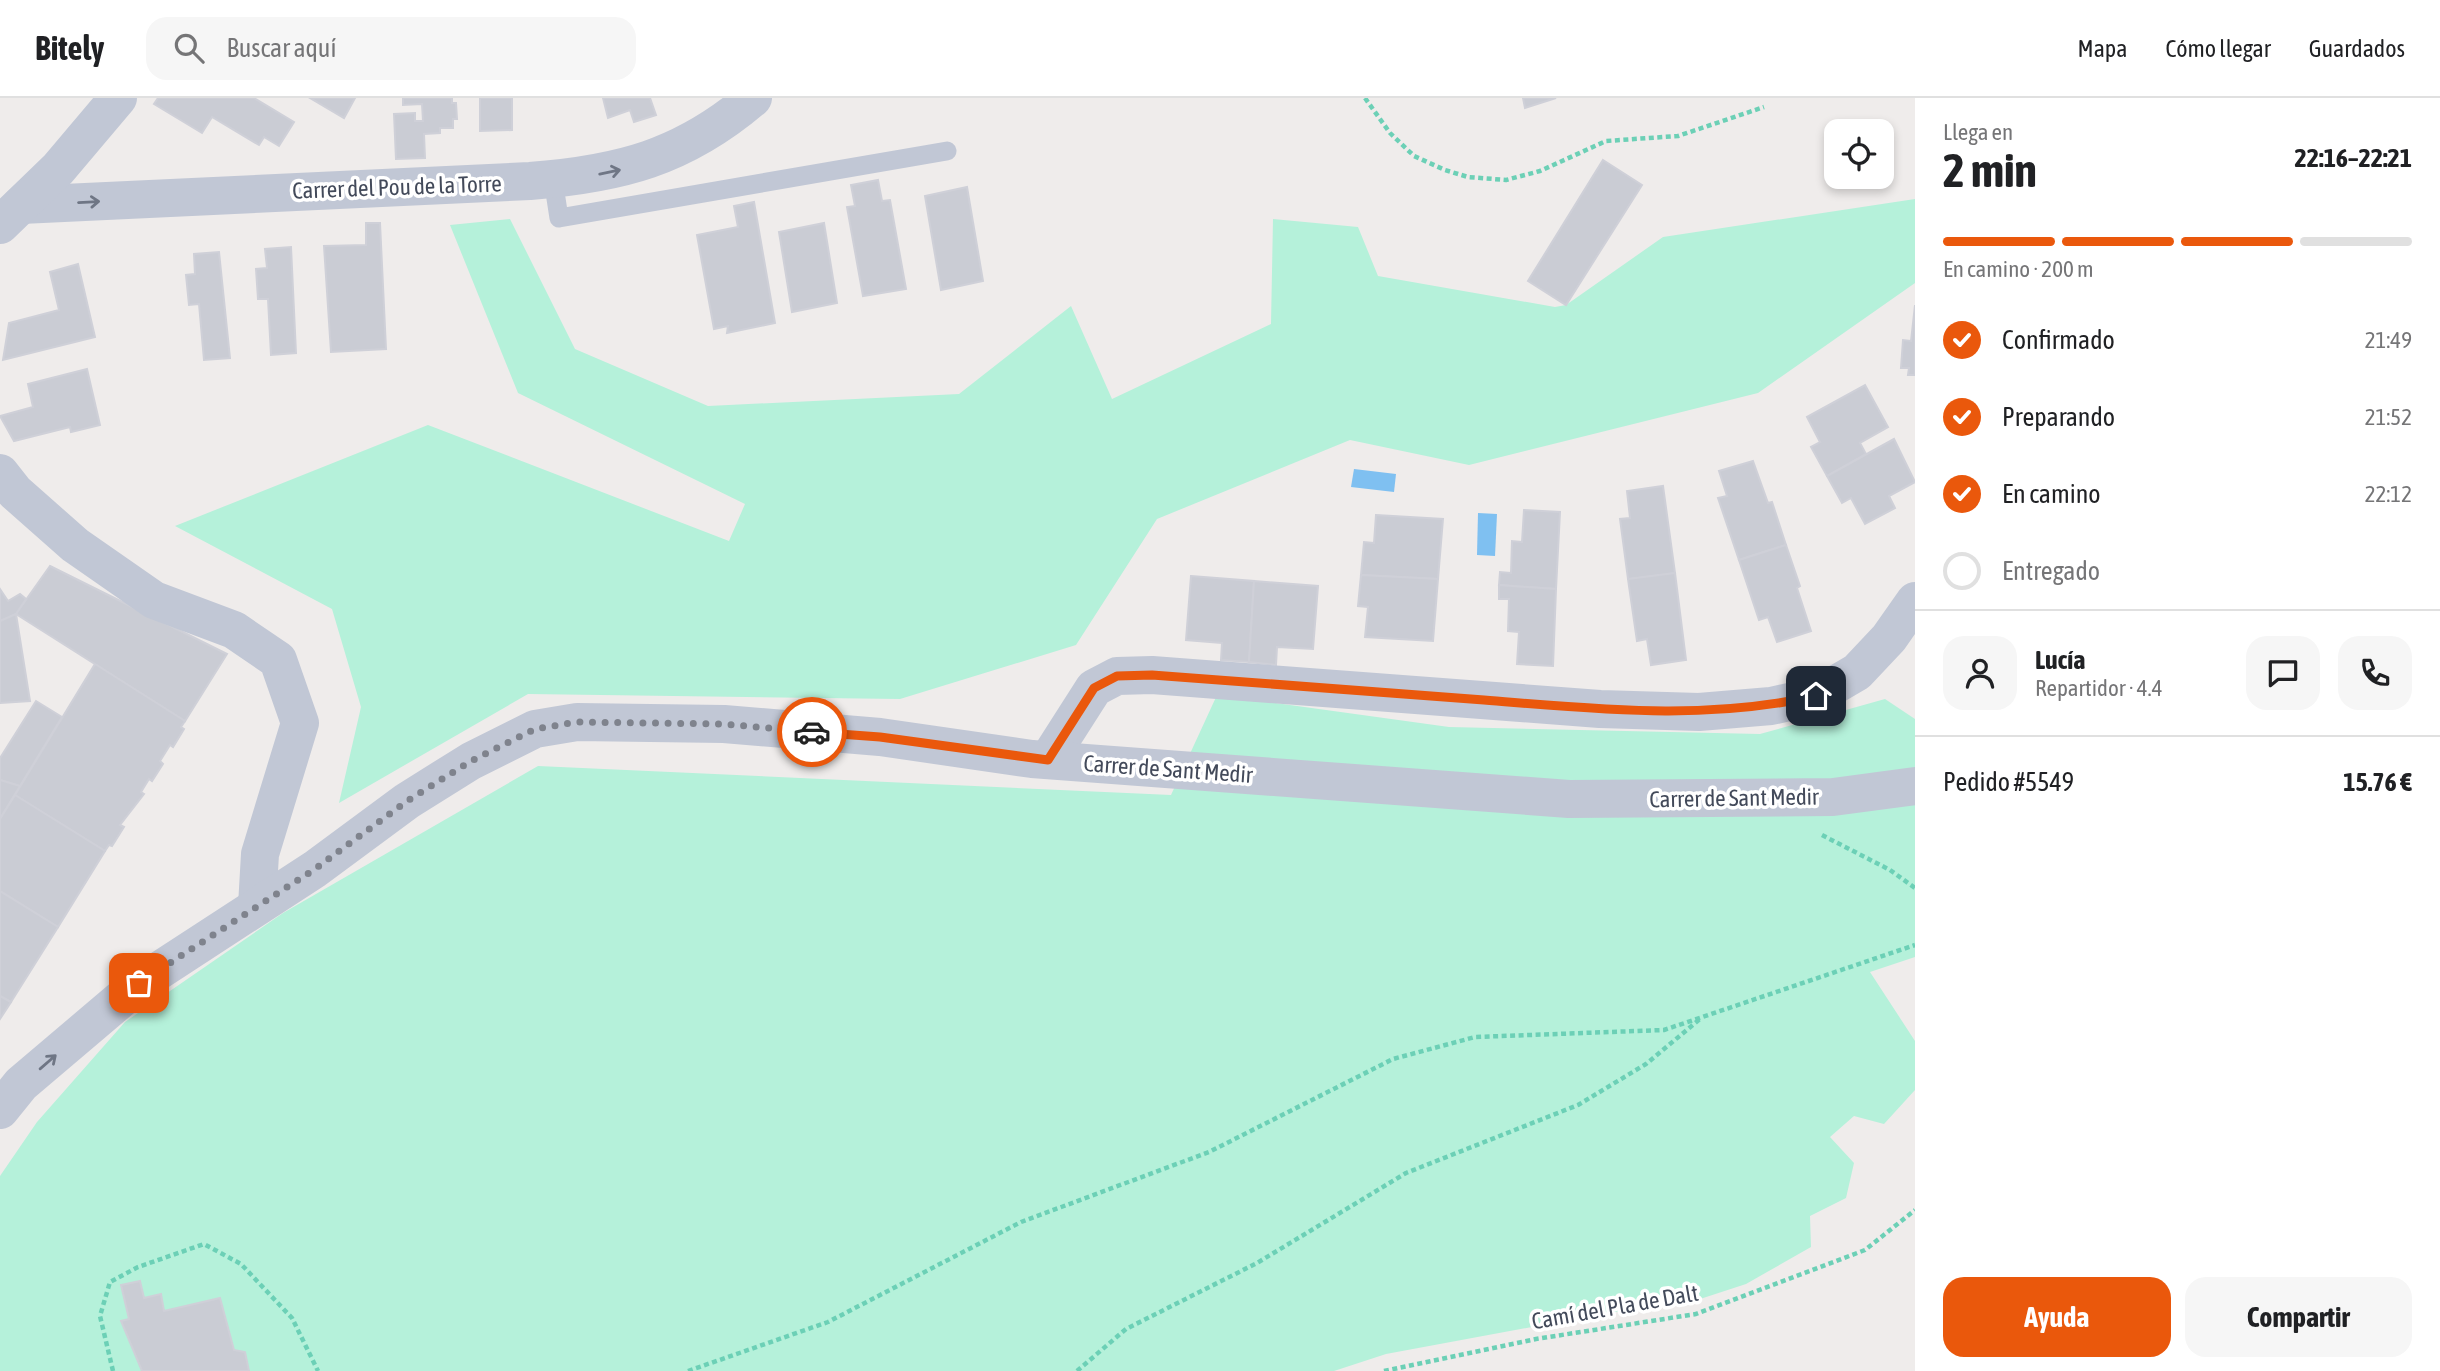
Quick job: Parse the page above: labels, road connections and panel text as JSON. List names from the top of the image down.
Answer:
{
  "streets": {
    "street": ["Carrer del Pou de la Torre", "Carrer de Sant Medir"],
    "path": ["Camí del Pla de Dalt"]
  },
  "one_way": ["Carrer del Pou de la Torre"],
  "page": {
    "header": "Bitely",
    "search": "Buscar aquí",
    "nav": ["Mapa", "Cómo llegar", "Guardados"],
    "heading": ["2 min", "Llega en", "22:16–22:21"],
    "panel": [
      "Lucía",
      "Repartidor · 4.4",
      "Pedido #5549",
      "15.76 €"
    ],
    "bar": "En camino · 200 m",
    "list": [
      ["Confirmado", "21:49"],
      ["Preparando", "21:52"],
      ["En camino", "22:12"],
      "Entregado"
    ],
    "buttons": ["Ayuda", "Compartir"]
  }
}
